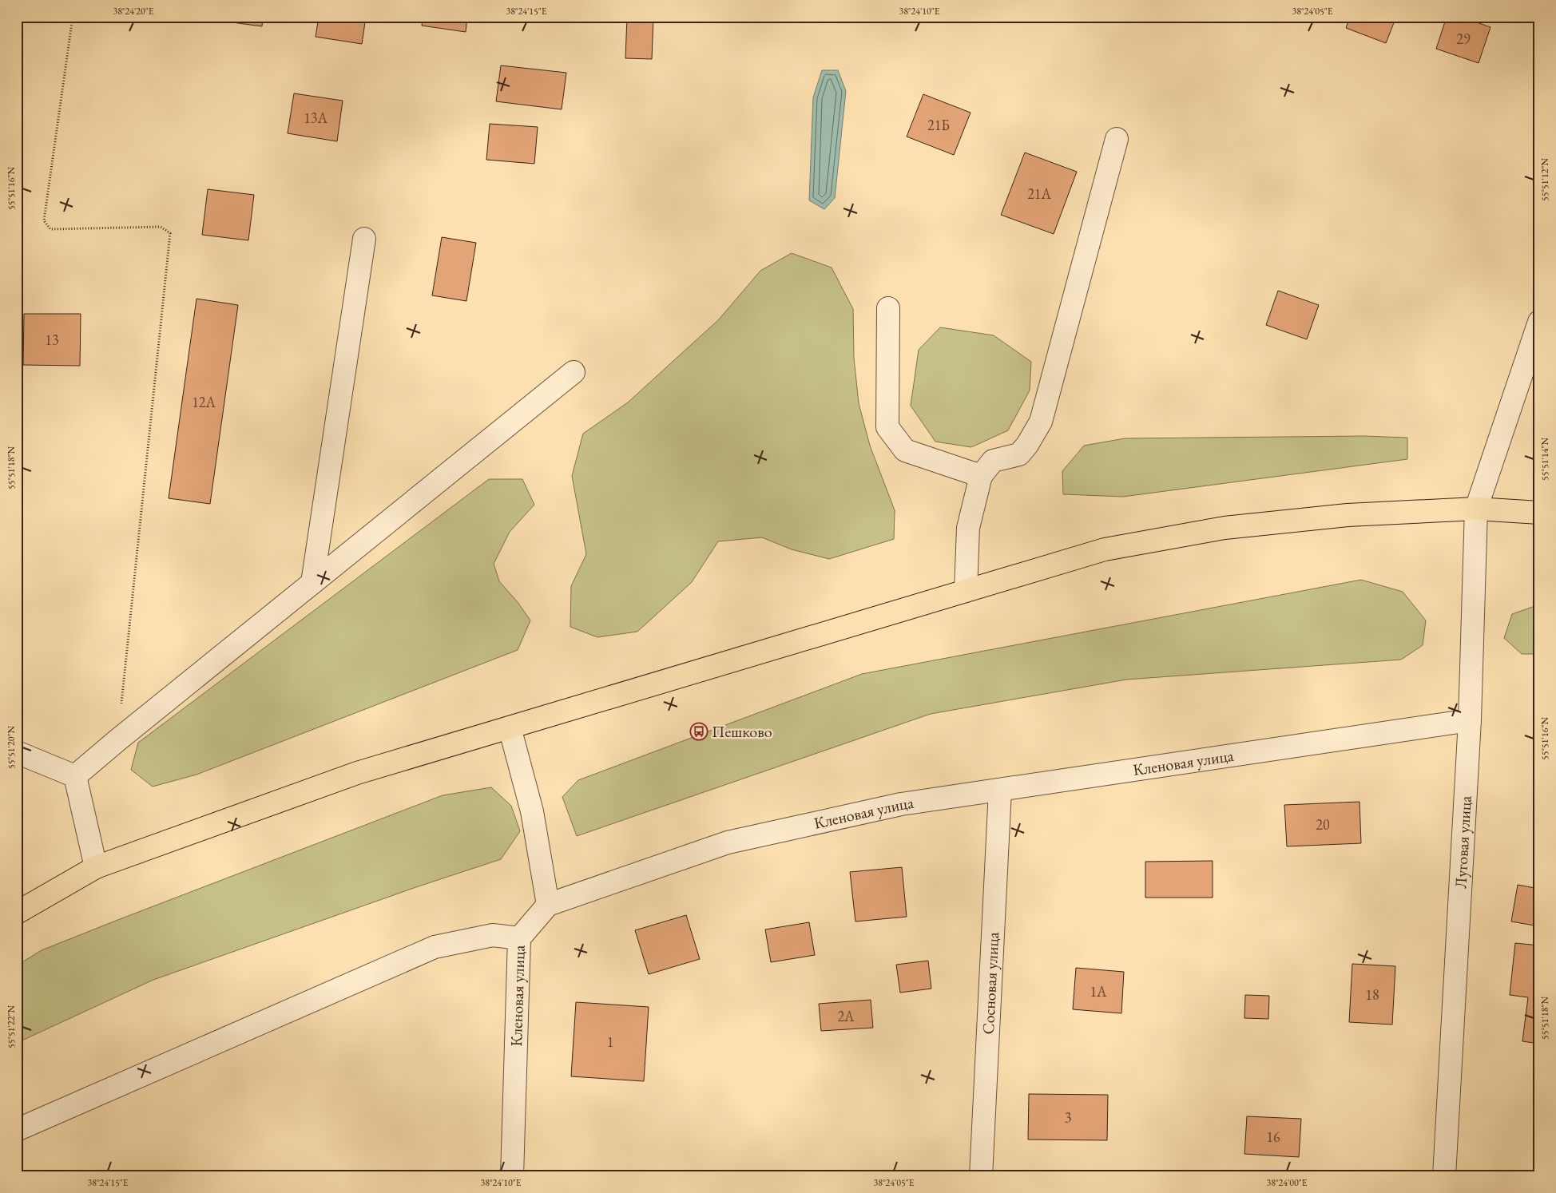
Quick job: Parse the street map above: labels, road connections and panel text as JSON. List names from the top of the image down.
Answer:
{
  "streets": {
    "street": ["Кленовая улица", "Луговая улица", "Сосновая улица"]
  },
  "crossings": [
    ["Кленовая улица", "Луговая улица"],
    ["Кленовая улица", "Сосновая улица"]
  ],
  "places": {
    "bus stop": ["Пешково"]
  },
  "house_numbers": [
    "29",
    "13А",
    "21Б",
    "21А",
    "13",
    "12А",
    "20",
    "1А",
    "18",
    "2А",
    "1",
    "3",
    "16"
  ],
  "coordinates": [
    "38°24'20\"E",
    "38°24'15\"E",
    "38°24'10\"E",
    "38°24'05\"E",
    "55°51'12\"N",
    "55°51'16\"N",
    "55°51'14\"N",
    "55°51'18\"N",
    "55°51'20\"N",
    "55°51'22\"N",
    "38°24'00\"E"
  ]
}
